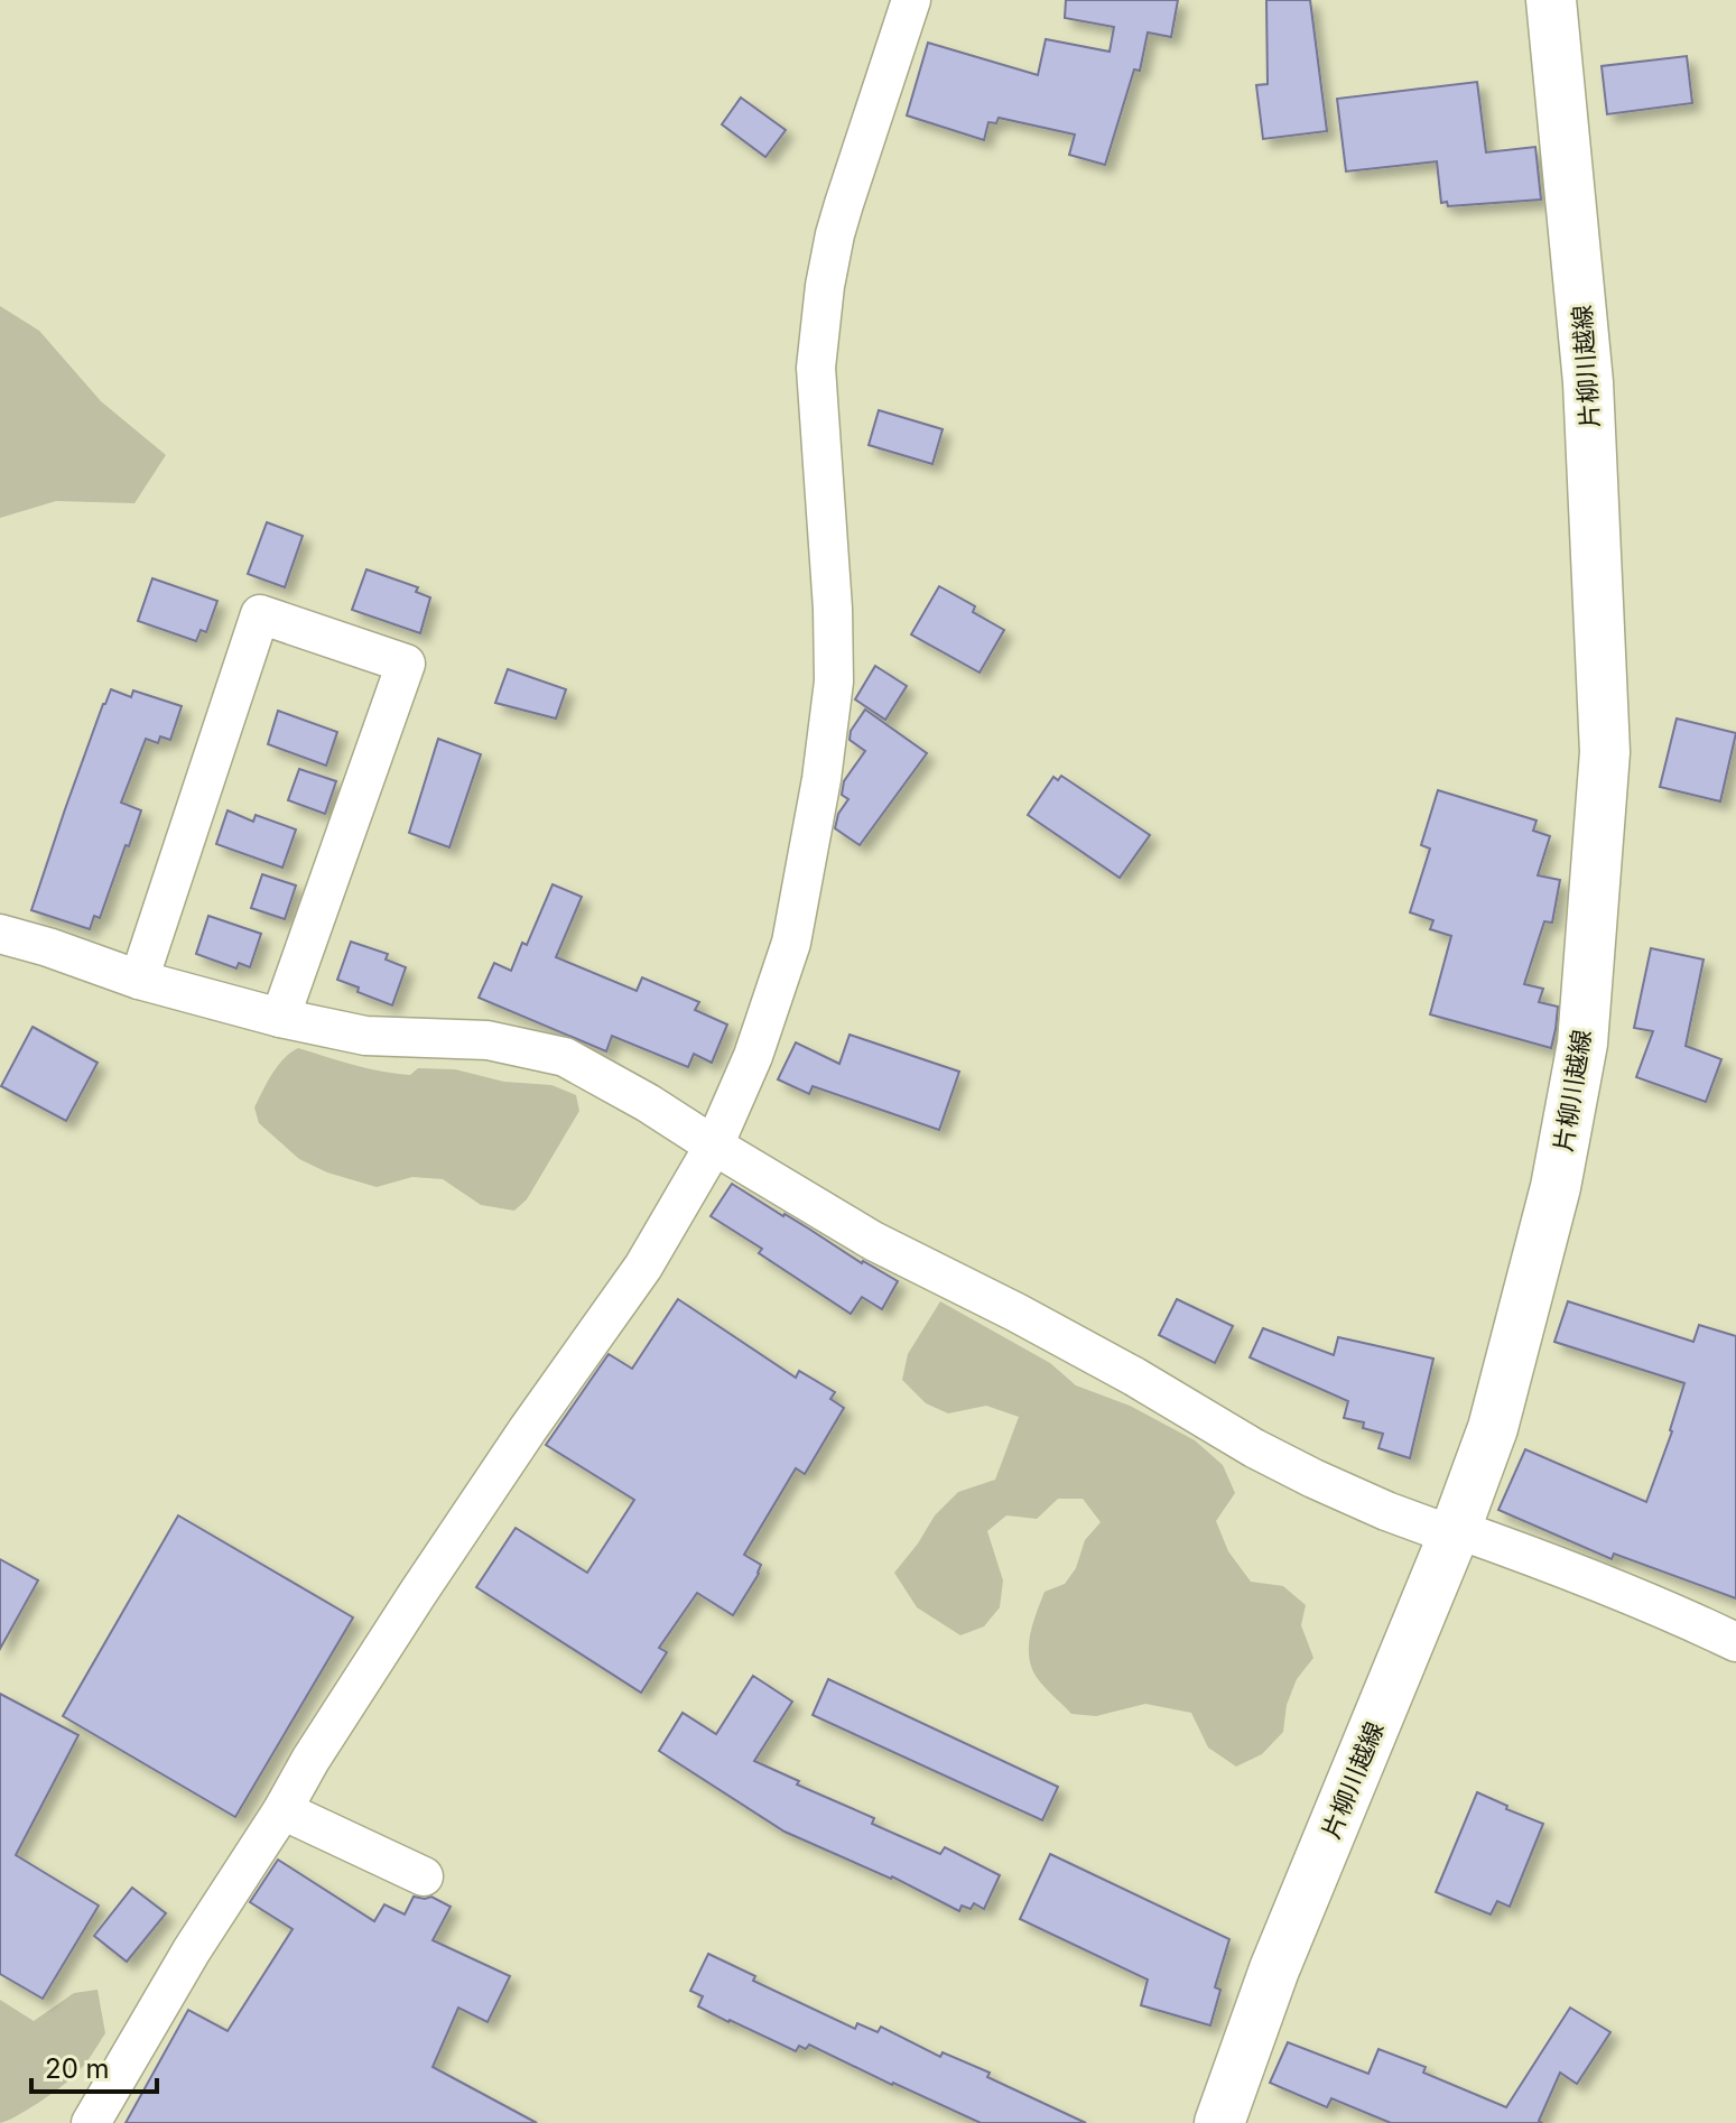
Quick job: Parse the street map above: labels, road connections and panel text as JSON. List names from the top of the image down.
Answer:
{
  "streets": {
    "main road": ["片柳川越線"]
  },
  "scale_bar": "20 m"
}
